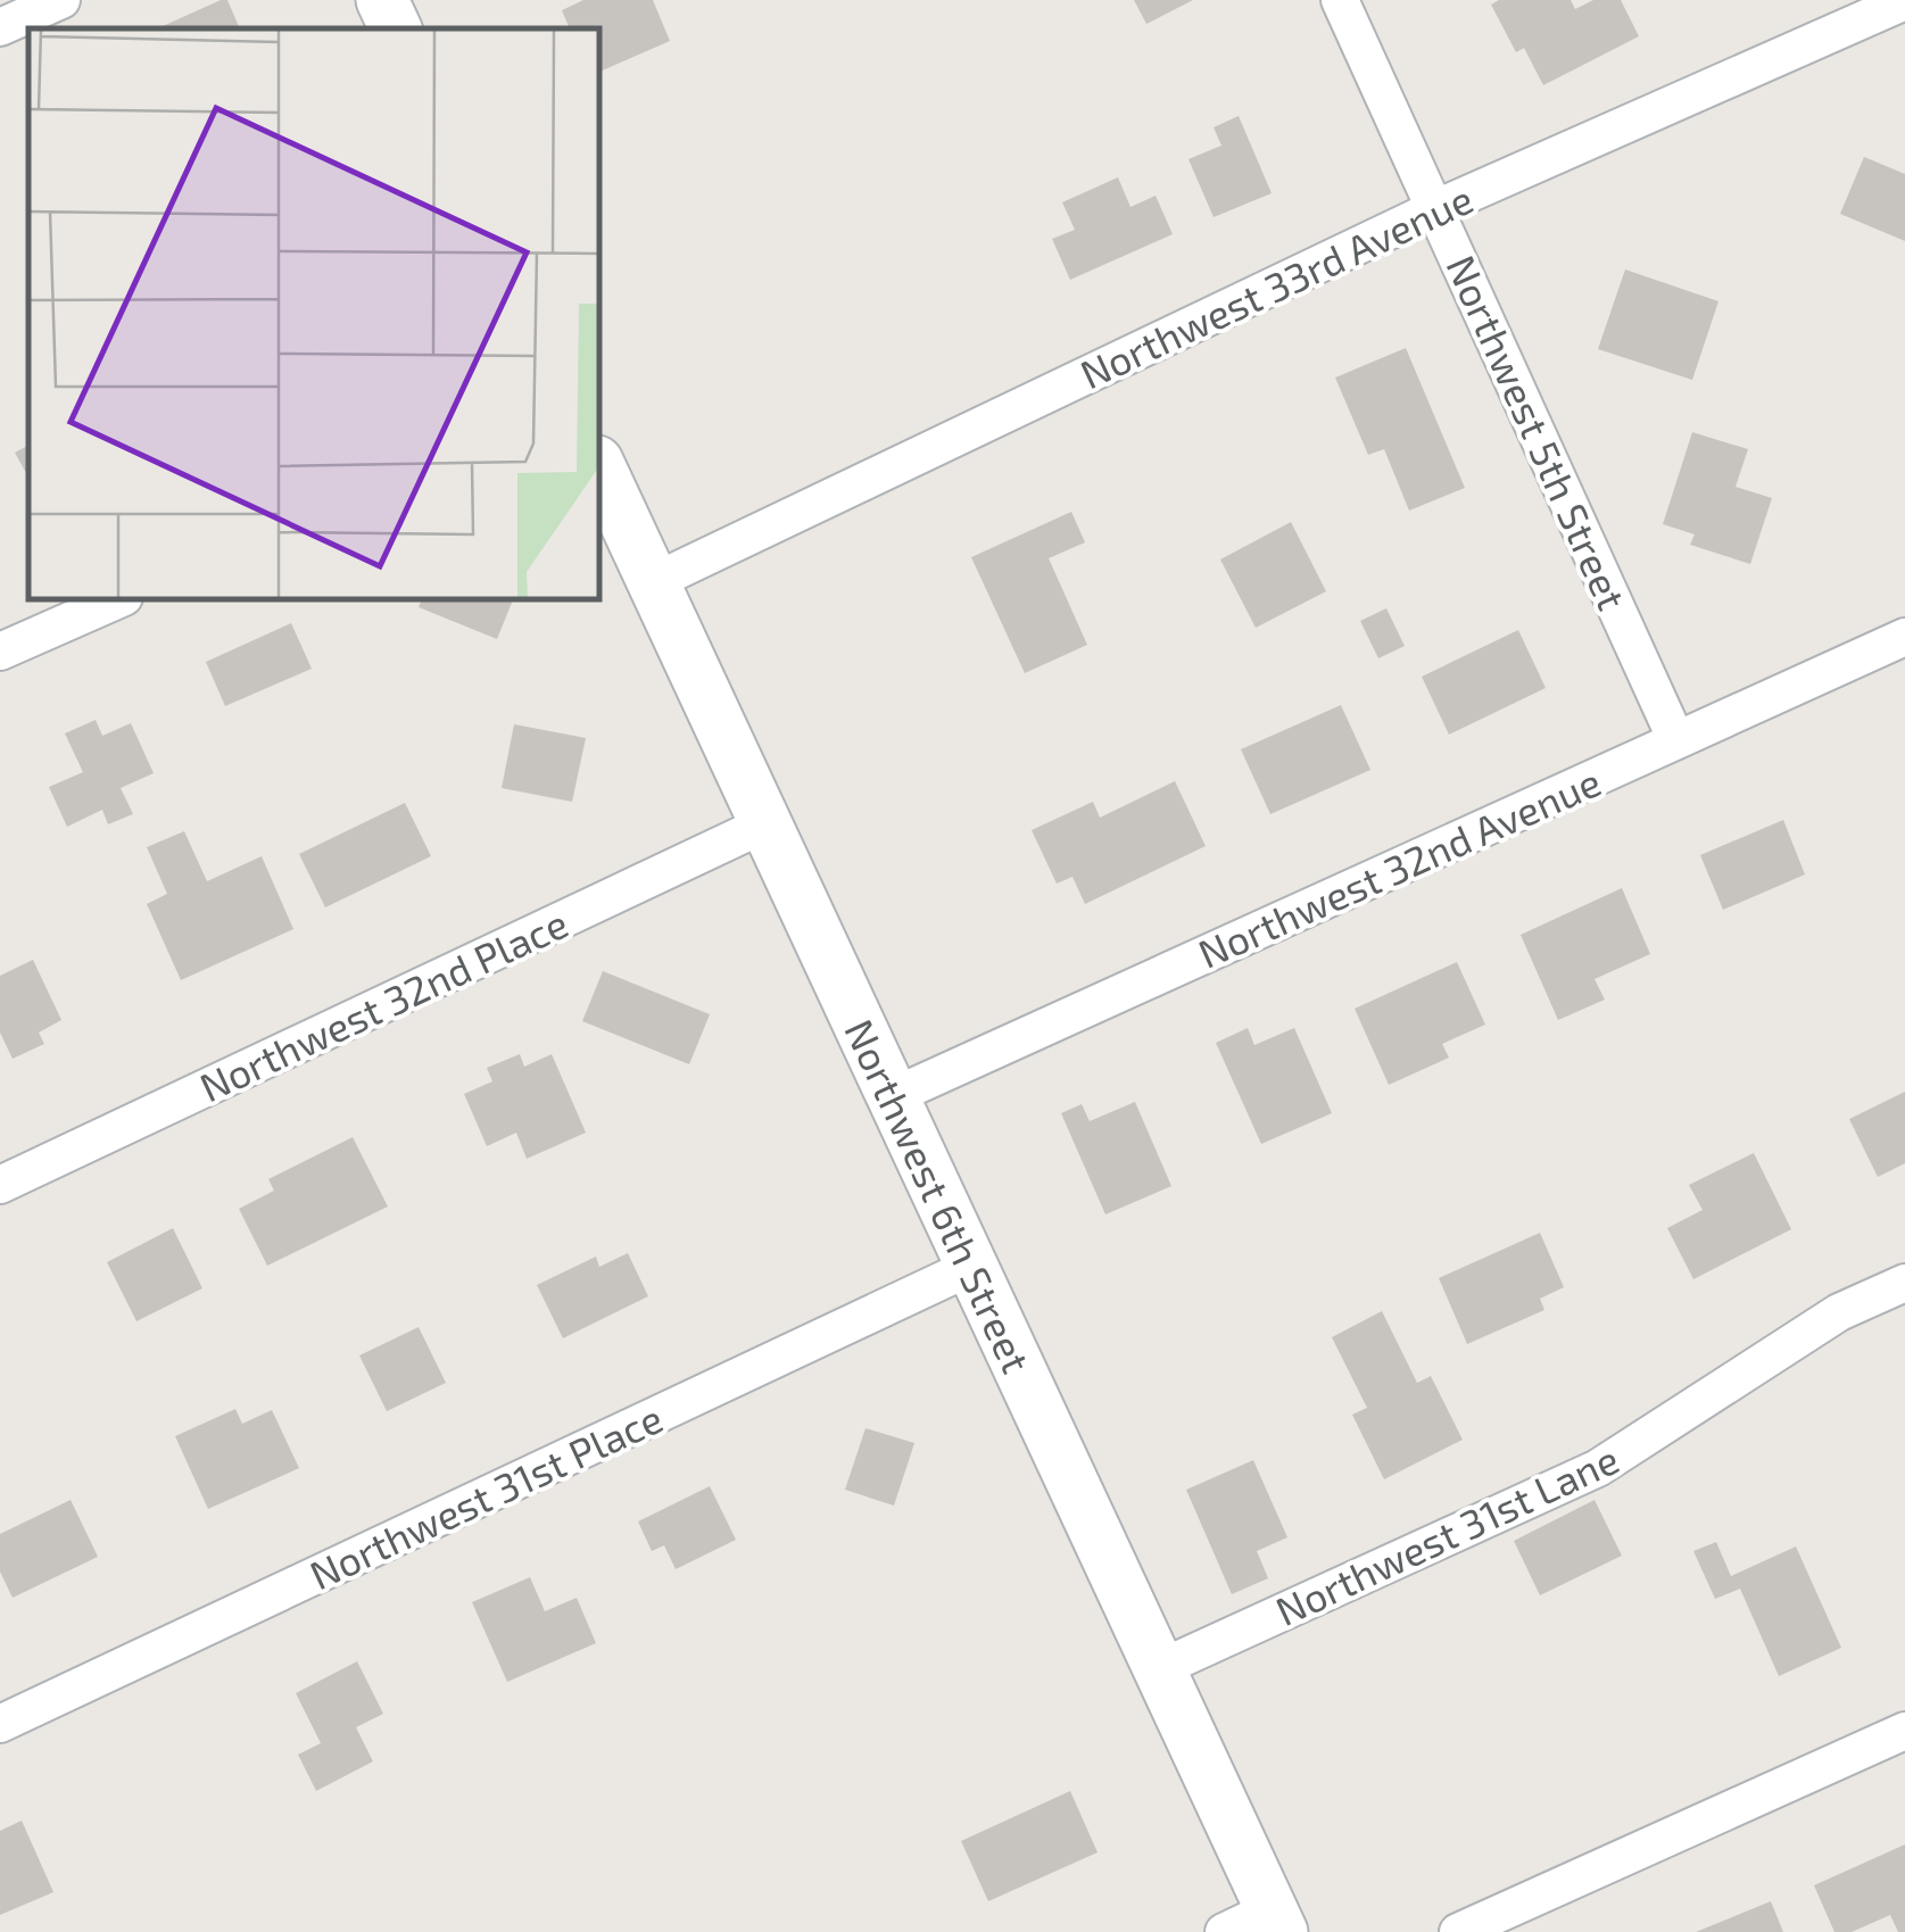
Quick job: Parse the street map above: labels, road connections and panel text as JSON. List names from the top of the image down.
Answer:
{
  "streets": {
    "main road": ["Northwest 6th Street"],
    "street": [
      "Northwest 33rd Avenue",
      "Northwest 5th Street",
      "Northwest 32nd Avenue",
      "Northwest 32nd Place",
      "Northwest 31st Place",
      "Northwest 31st Lane"
    ]
  },
  "crossings": [
    ["Northwest 33rd Avenue", "Northwest 5th Street"],
    ["Northwest 33rd Avenue", "Northwest 6th Street"],
    ["Northwest 5th Street", "Northwest 32nd Avenue"],
    ["Northwest 32nd Avenue", "Northwest 6th Street"],
    ["Northwest 32nd Place", "Northwest 6th Street"],
    ["Northwest 6th Street", "Northwest 31st Place"],
    ["Northwest 6th Street", "Northwest 31st Lane"]
  ]
}
